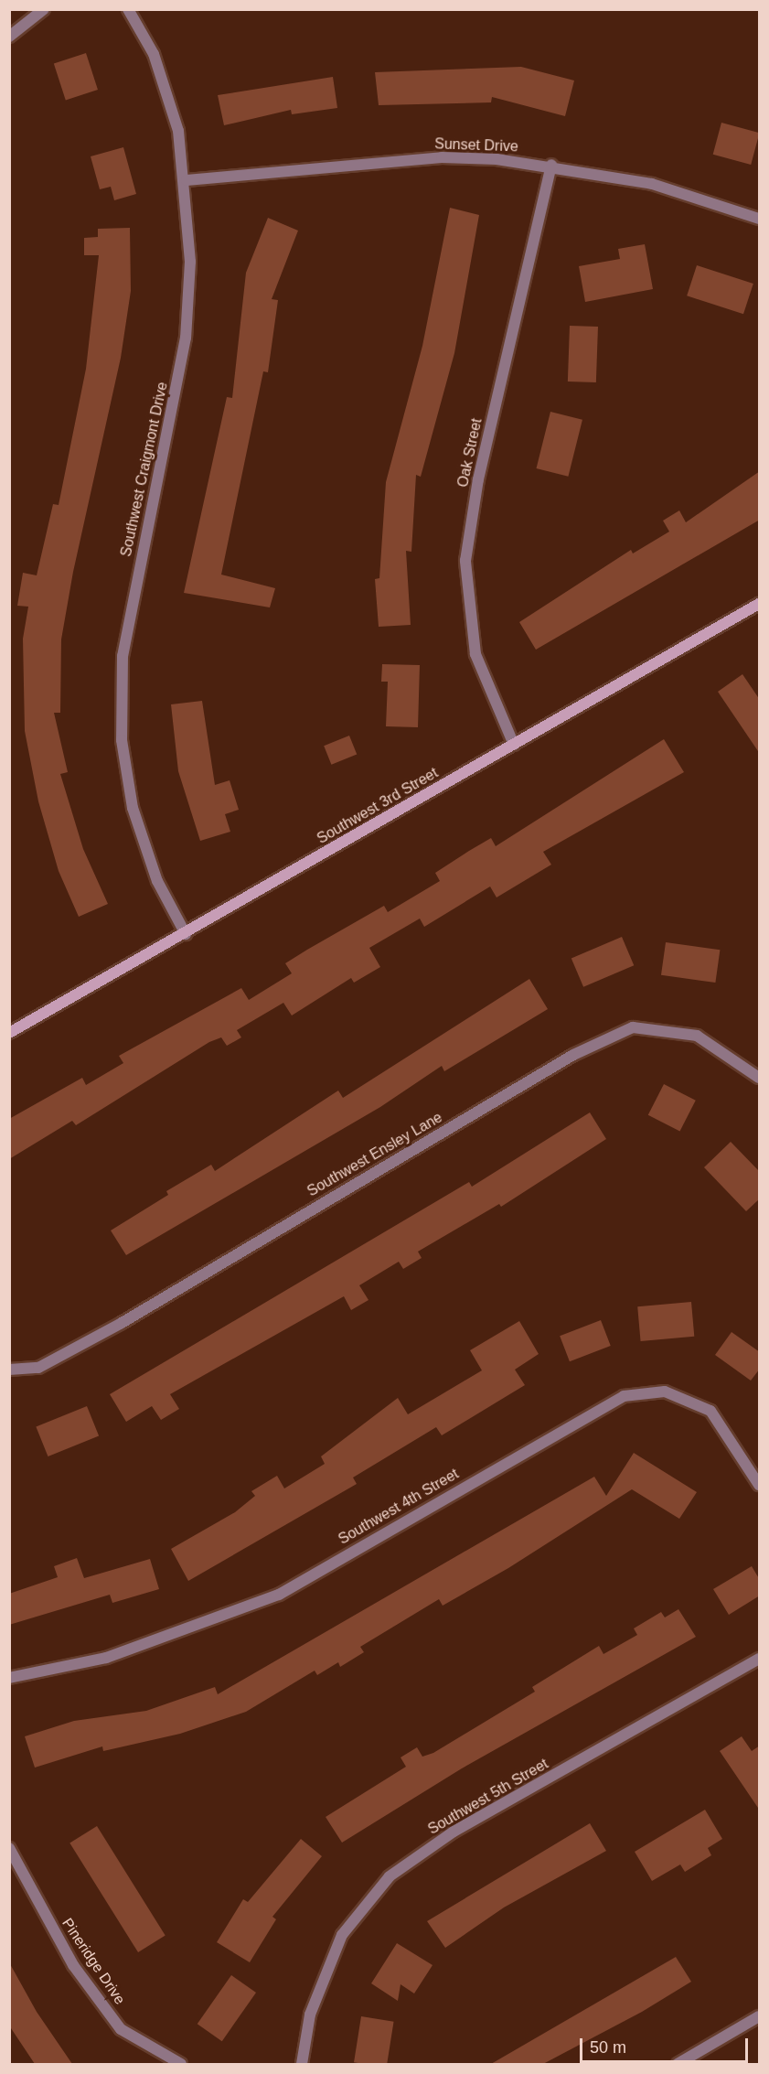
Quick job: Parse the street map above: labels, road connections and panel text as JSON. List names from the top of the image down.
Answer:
{
  "streets": {
    "main road": ["Southwest 3rd Street"],
    "street": [
      "Sunset Drive",
      "Oak Street",
      "Southwest Craigmont Drive",
      "Southwest Ensley Lane",
      "Southwest 4th Street",
      "Southwest 5th Street",
      "Pineridge Drive"
    ]
  },
  "crossings": [
    ["Sunset Drive", "Oak Street"],
    ["Sunset Drive", "Southwest Craigmont Drive"],
    ["Oak Street", "Southwest 3rd Street"],
    ["Southwest Craigmont Drive", "Southwest 3rd Street"]
  ],
  "scale_bar": "50 m"
}
